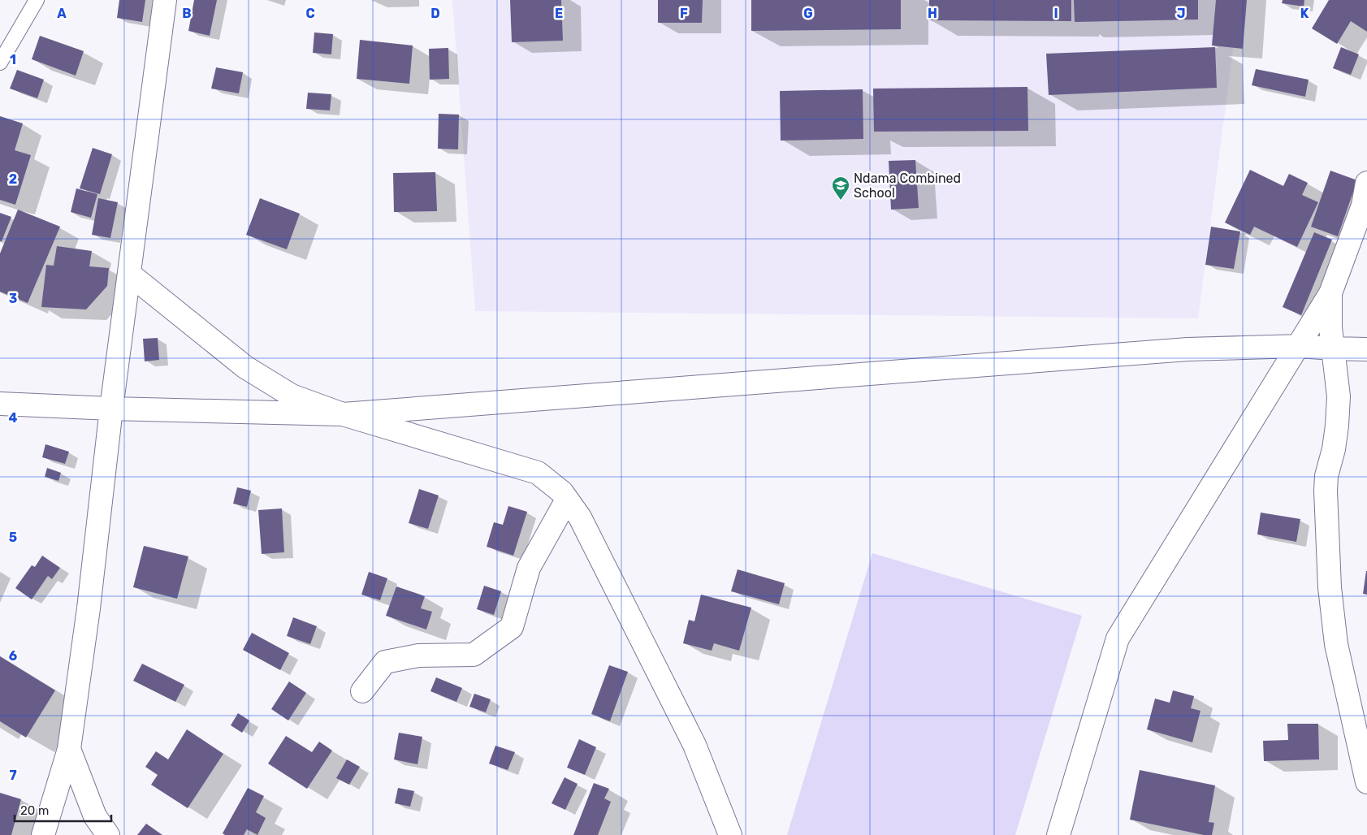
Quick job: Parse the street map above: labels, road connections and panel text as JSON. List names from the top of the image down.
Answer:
{
  "places": {
    "school or university": ["Ndama Combined School"]
  },
  "scale_bar": "20 m",
  "grid": {
    "columns": [
      "A",
      "B",
      "C",
      "D",
      "E",
      "F",
      "G",
      "H",
      "I",
      "J",
      "K"
    ],
    "rows": [
      "1",
      "2",
      "3",
      "4",
      "5",
      "6",
      "7"
    ]
  }
}
